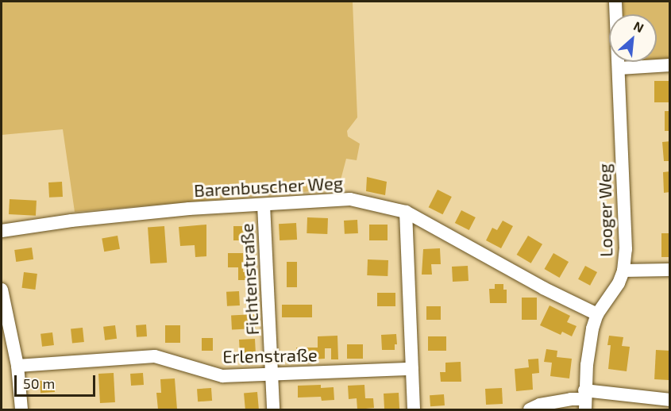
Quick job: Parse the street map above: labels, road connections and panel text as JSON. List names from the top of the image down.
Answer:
{
  "streets": {
    "street": [
      "Barenbuscher Weg",
      "Looger Weg",
      "Fichtenstraße",
      "Erlenstraße"
    ]
  },
  "crossings": [
    ["Barenbuscher Weg", "Looger Weg"],
    ["Barenbuscher Weg", "Fichtenstraße"],
    ["Fichtenstraße", "Erlenstraße"]
  ],
  "scale_bar": "50 m",
  "north": "top right"
}
